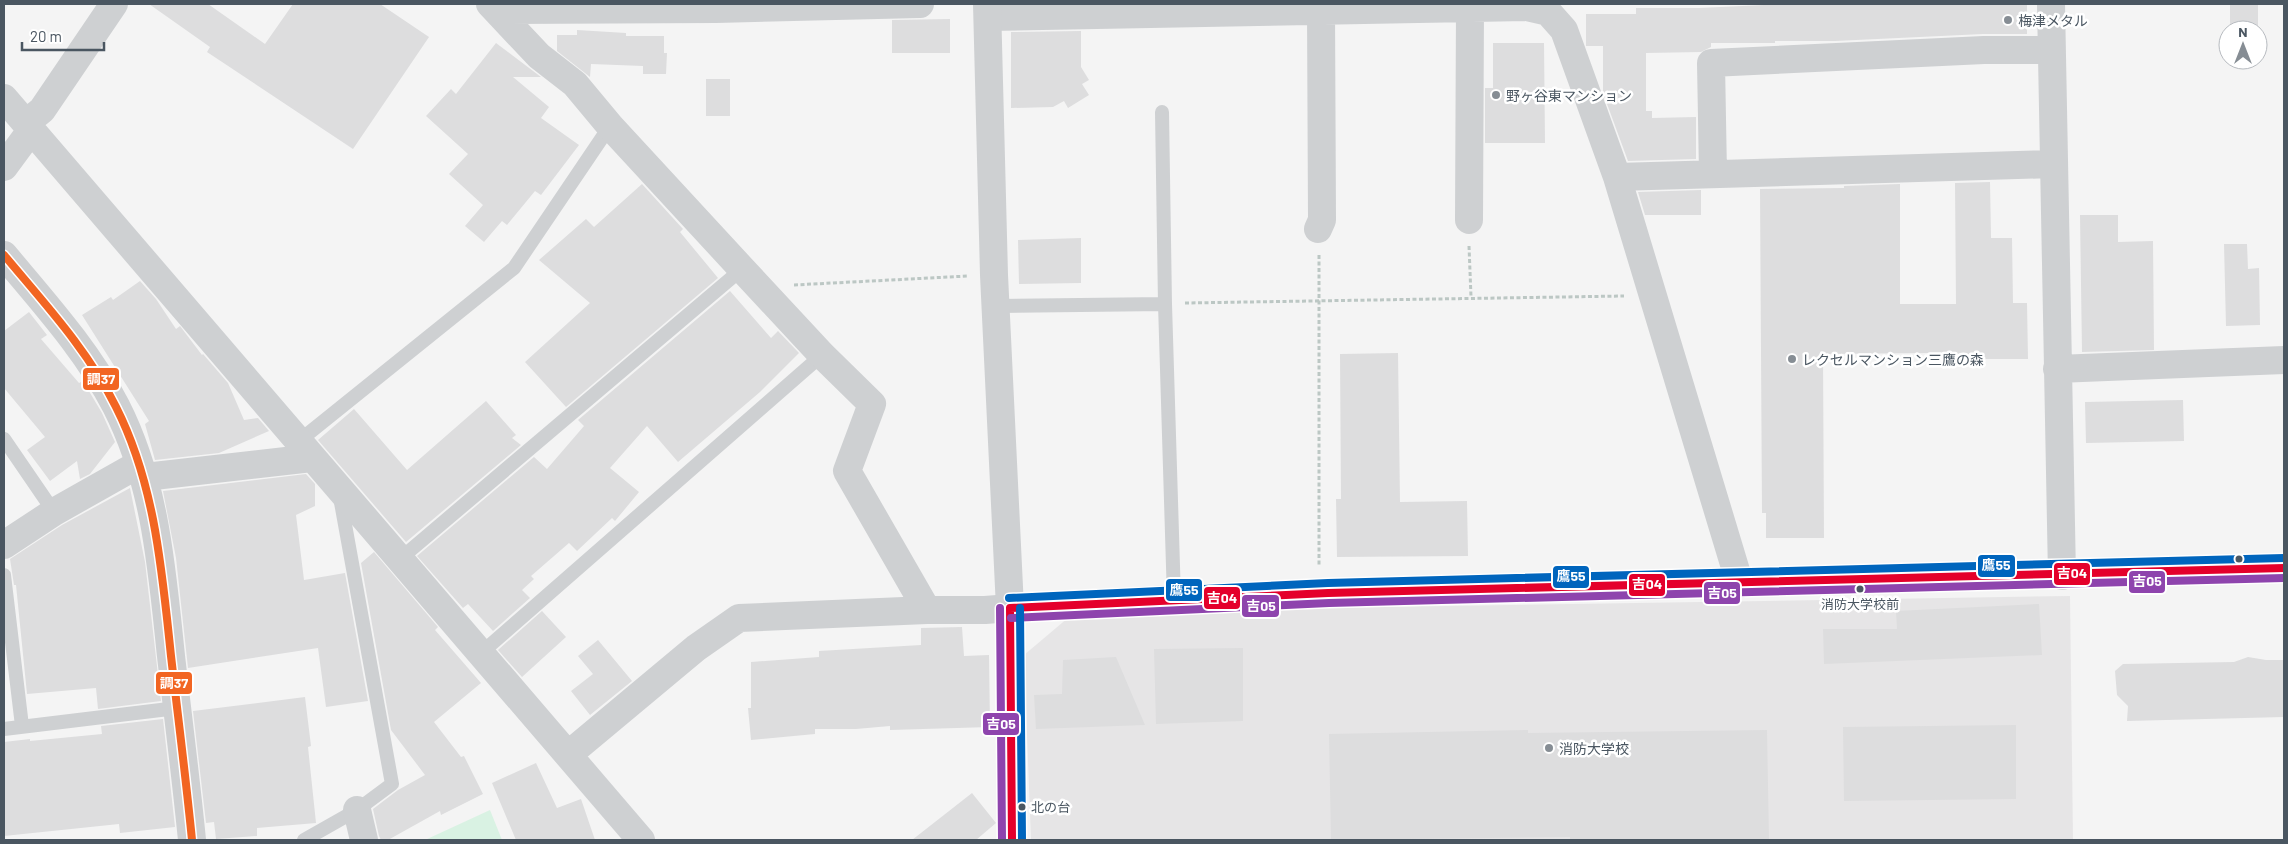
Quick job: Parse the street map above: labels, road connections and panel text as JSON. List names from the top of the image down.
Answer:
{
  "places": [
    "梅津メタル",
    "野ヶ谷東マンション",
    "レクセルマンション三鷹の森",
    "消防大学校前",
    "消防大学校",
    "北の台"
  ],
  "lines": [
    "transit line 調37",
    "transit line 鷹55",
    "transit line 吉04",
    "transit line 吉05"
  ],
  "scale_bar": "20 m",
  "north": "top"
}
